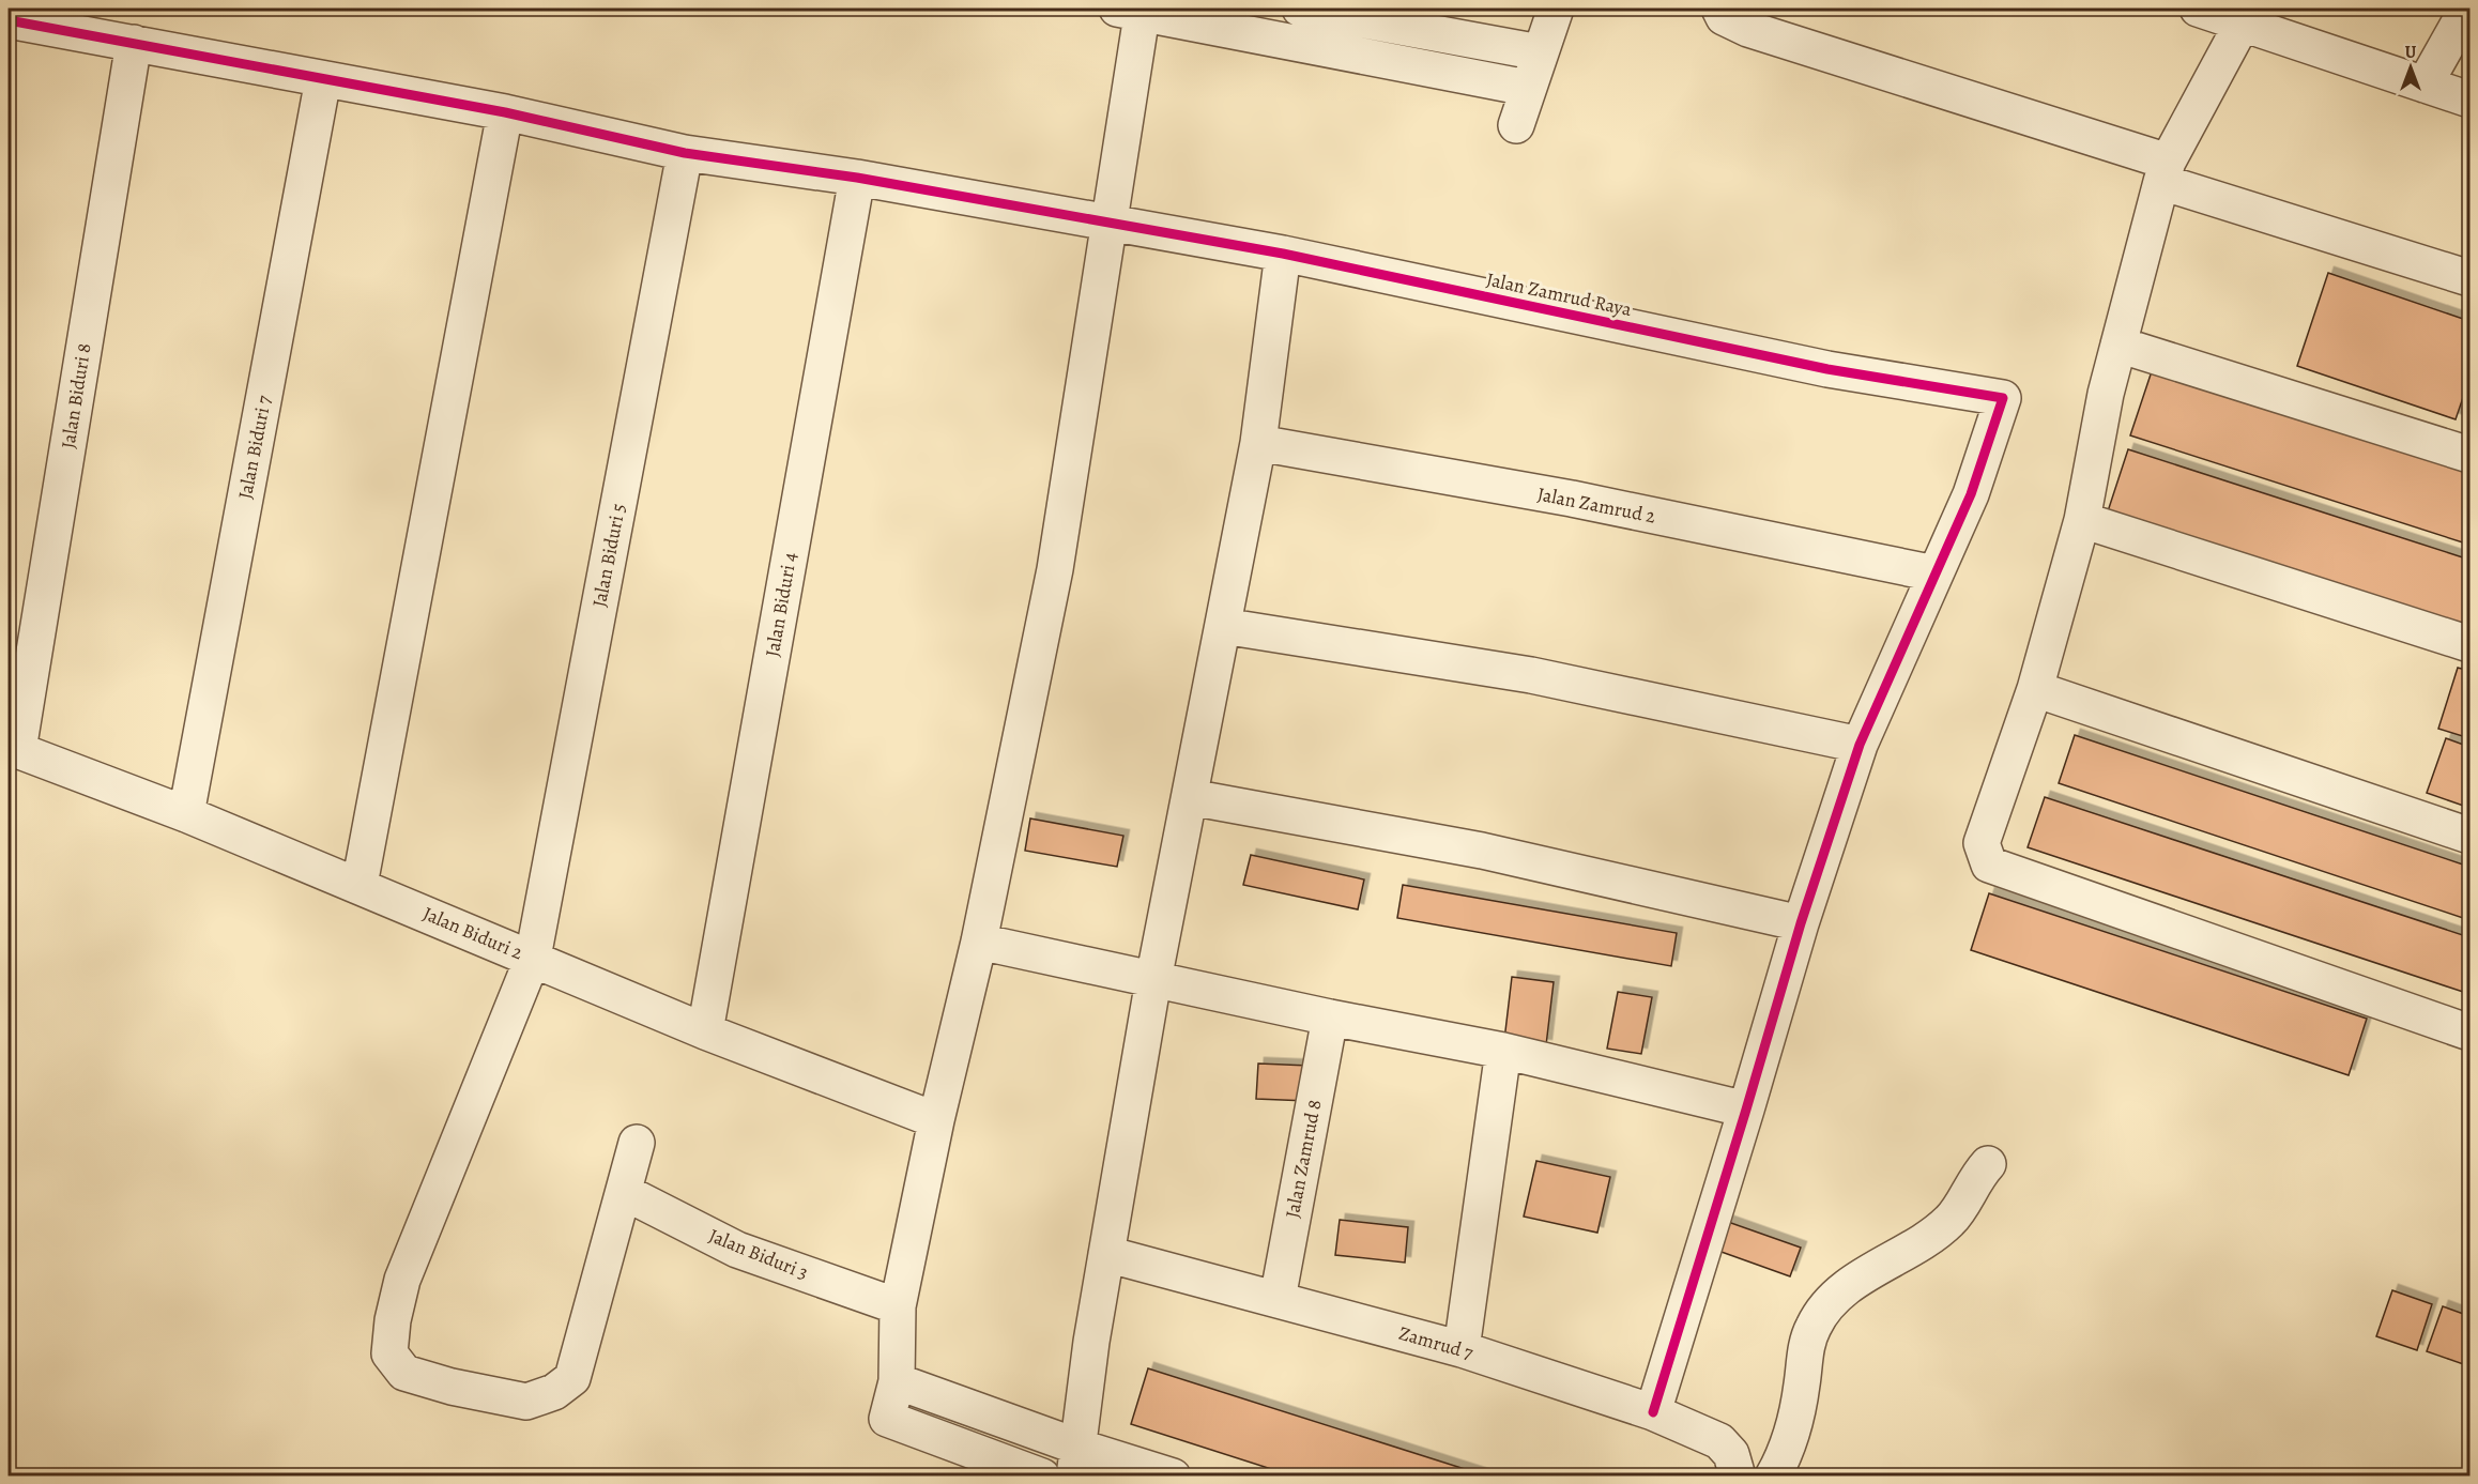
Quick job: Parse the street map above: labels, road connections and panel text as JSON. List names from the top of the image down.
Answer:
{
  "streets": {
    "street": [
      "Jalan Zamrud Raya",
      "Jalan Biduri 8",
      "Jalan Biduri 7",
      "Jalan Zamrud 2",
      "Jalan Biduri 5",
      "Jalan Biduri 4",
      "Jalan Biduri 2",
      "Jalan Zamrud 8",
      "Jalan Biduri 3",
      "Zamrud 7"
    ]
  },
  "crossings": [
    ["Jalan Zamrud Raya", "Jalan Biduri 8"],
    ["Jalan Zamrud Raya", "Jalan Biduri 7"],
    ["Jalan Zamrud Raya", "Jalan Zamrud 2"],
    ["Jalan Zamrud Raya", "Jalan Biduri 5"],
    ["Jalan Zamrud Raya", "Jalan Biduri 4"],
    ["Jalan Biduri 8", "Jalan Biduri 2"],
    ["Jalan Biduri 7", "Jalan Biduri 2"],
    ["Jalan Biduri 5", "Jalan Biduri 2"],
    ["Jalan Biduri 5", "Jalan Biduri 3"],
    ["Jalan Biduri 4", "Jalan Biduri 2"],
    ["Jalan Zamrud 8", "Zamrud 7"]
  ],
  "north": "top"
}
